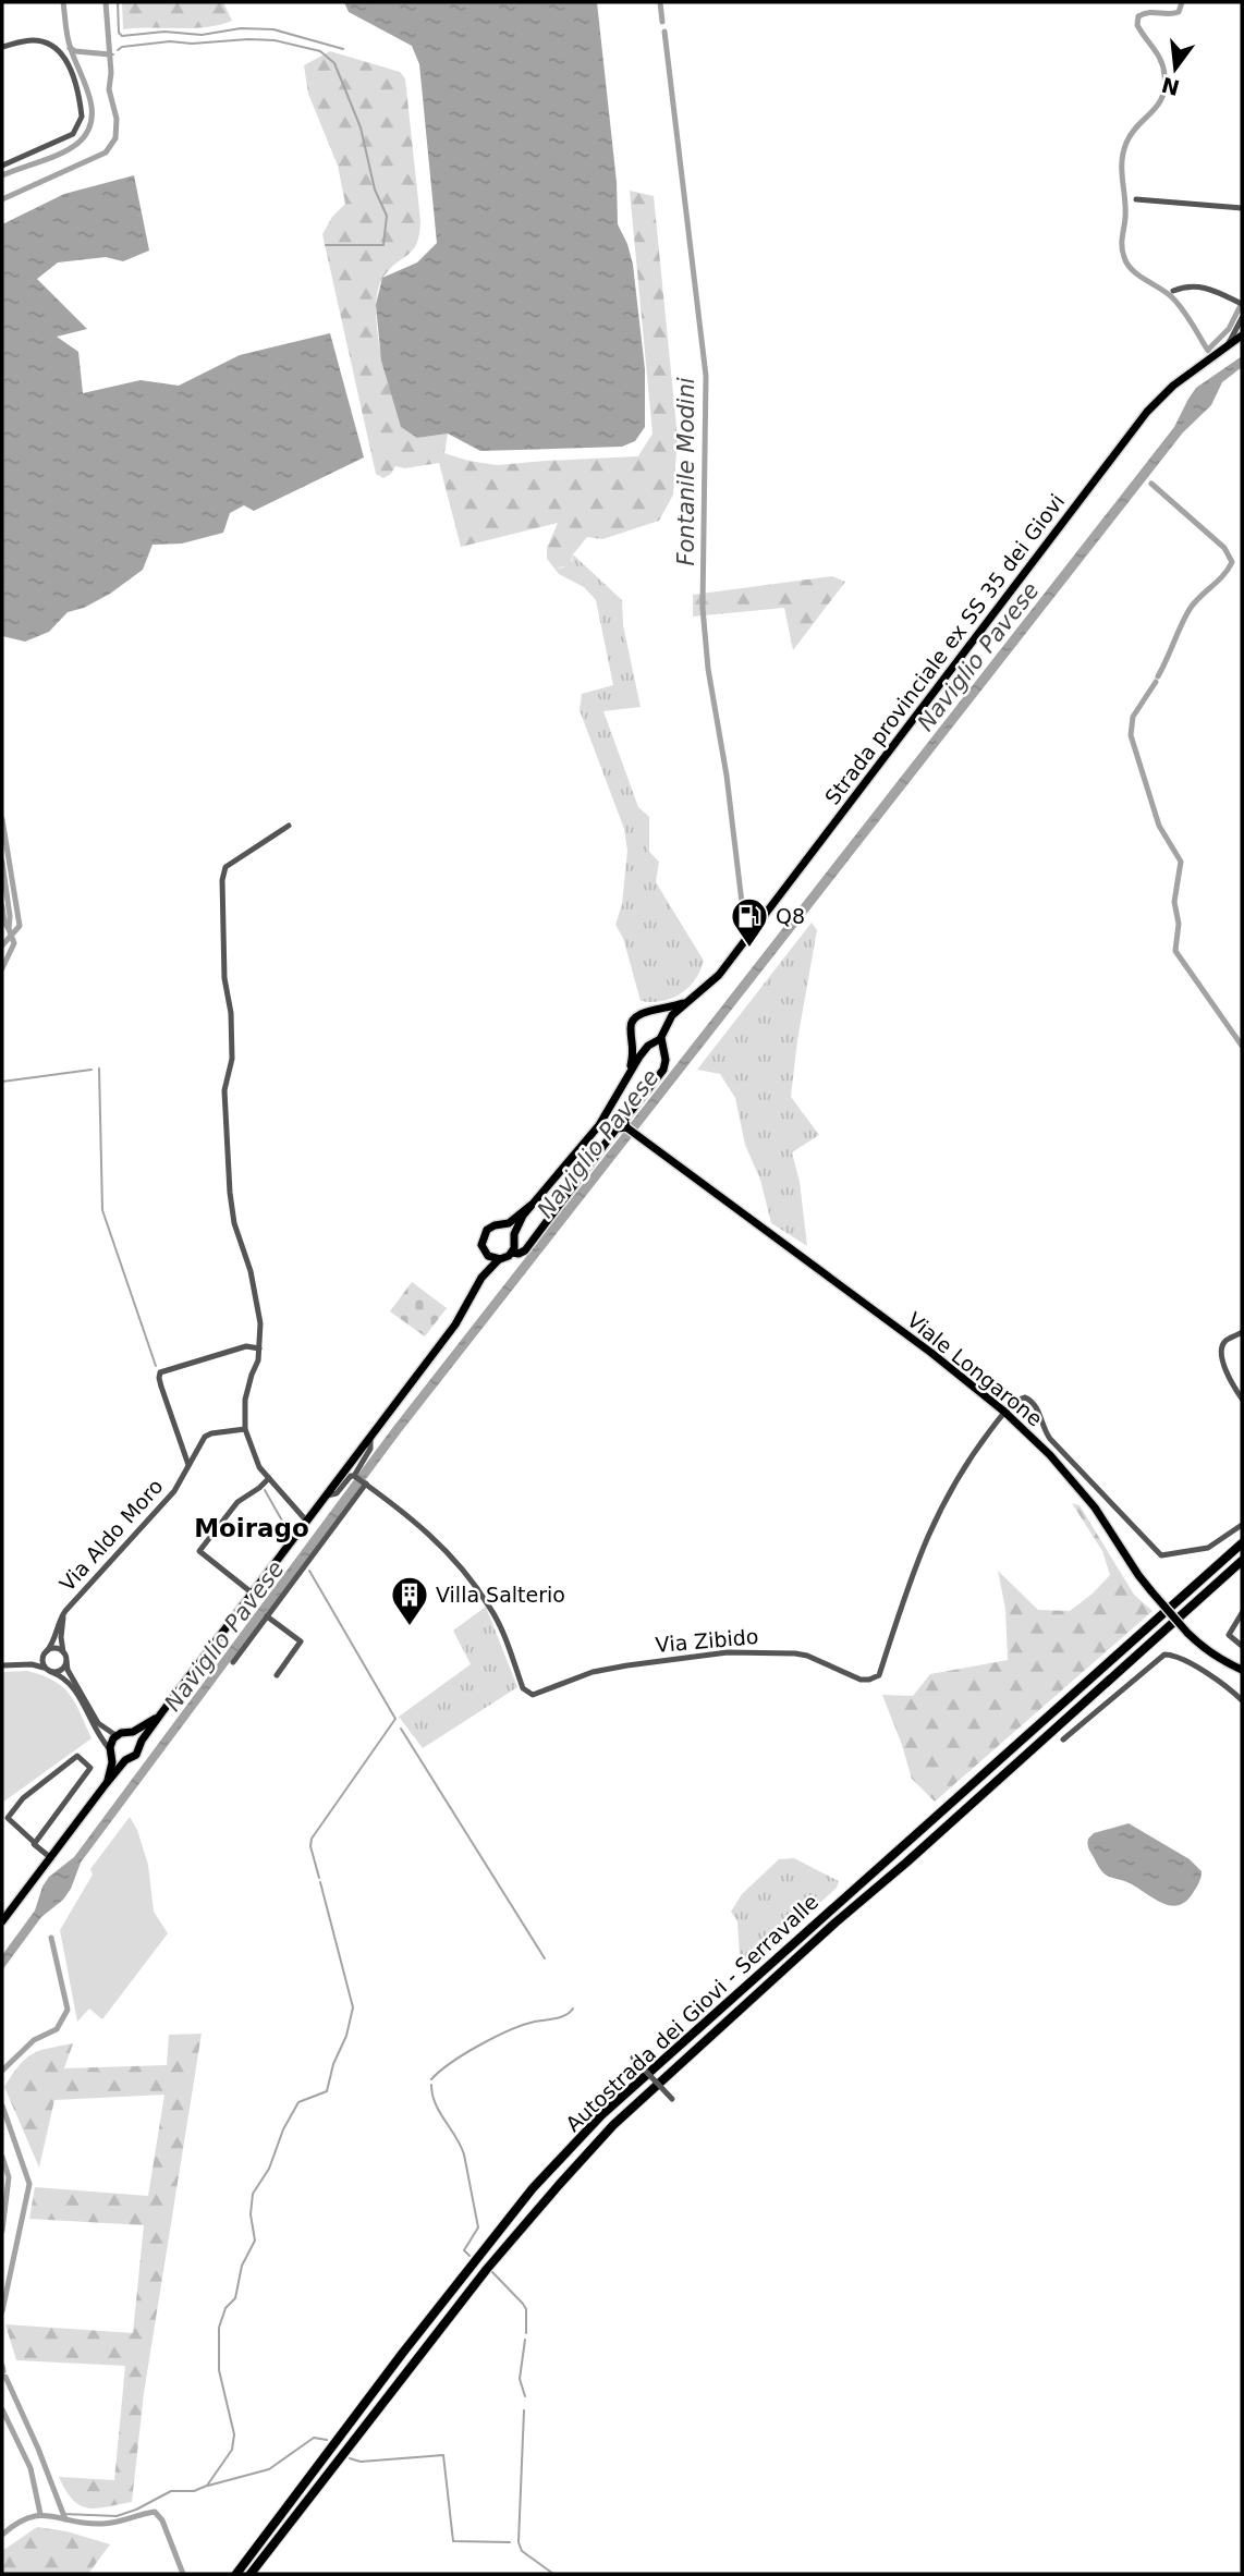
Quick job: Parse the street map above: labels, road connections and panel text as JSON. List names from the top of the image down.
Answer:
{
  "streets": {
    "highway": ["Autostrada dei Giovi - Serravalle"],
    "main road": ["Strada provinciale ex SS 35 dei Giovi", "Viale Longarone"],
    "street": ["Via Aldo Moro", "Via Zibido"]
  },
  "crossings": [
    ["Viale Longarone", "Via Zibido"]
  ],
  "districts": ["Moirago"],
  "water": ["Fontanile Modini", "Naviglio Pavese"],
  "places": {
    "fuel station": ["Q8"],
    "building": ["Villa Salterio"]
  },
  "north": "bottom"
}
